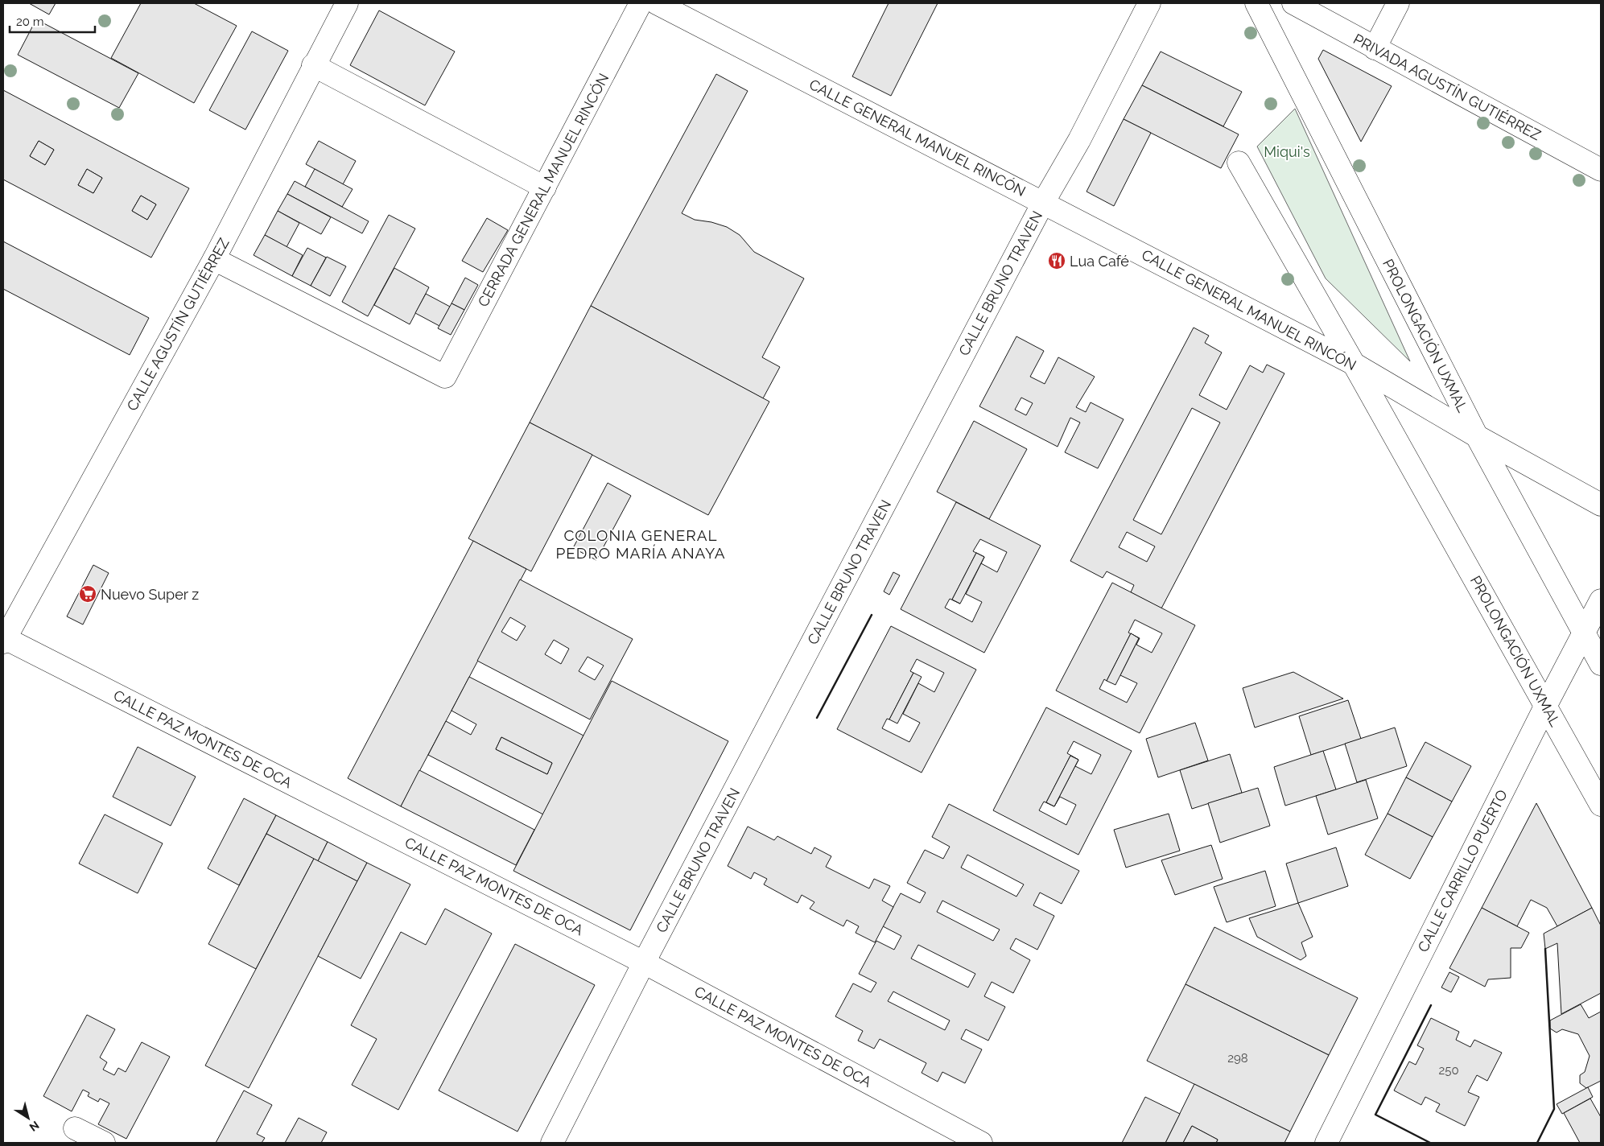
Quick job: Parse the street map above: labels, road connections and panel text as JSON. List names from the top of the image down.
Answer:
{
  "streets": {
    "street": [
      "PRIVADA AGUSTÍN GUTIÉRREZ",
      "CALLE GENERAL MANUEL RINCÓN",
      "CERRADA GENERAL MANUEL RINCÓN",
      "CALLE BRUNO TRAVEN",
      "CALLE AGUSTÍN GUTIÉRREZ",
      "PROLONGACIÓN UXMAL",
      "CALLE PAZ MONTES DE OCA",
      "CALLE CARRILLO PUERTO"
    ]
  },
  "crossings": [
    ["CALLE GENERAL MANUEL RINCÓN", "CALLE BRUNO TRAVEN"],
    ["CALLE GENERAL MANUEL RINCÓN", "PROLONGACIÓN UXMAL"],
    ["CERRADA GENERAL MANUEL RINCÓN", "CALLE AGUSTÍN GUTIÉRREZ"],
    ["CALLE BRUNO TRAVEN", "CALLE PAZ MONTES DE OCA"],
    ["CALLE AGUSTÍN GUTIÉRREZ", "CALLE PAZ MONTES DE OCA"],
    ["PROLONGACIÓN UXMAL", "CALLE CARRILLO PUERTO"]
  ],
  "districts": ["COLONIA GENERAL PEDRO MARÍA ANAYA"],
  "parks": ["Miqui's"],
  "places": {
    "restaurant": ["Lua Café"],
    "supermarket": ["Nuevo Super z"]
  },
  "house_numbers": ["298", "250"],
  "scale_bar": "20 m",
  "north": "bottom right"
}
